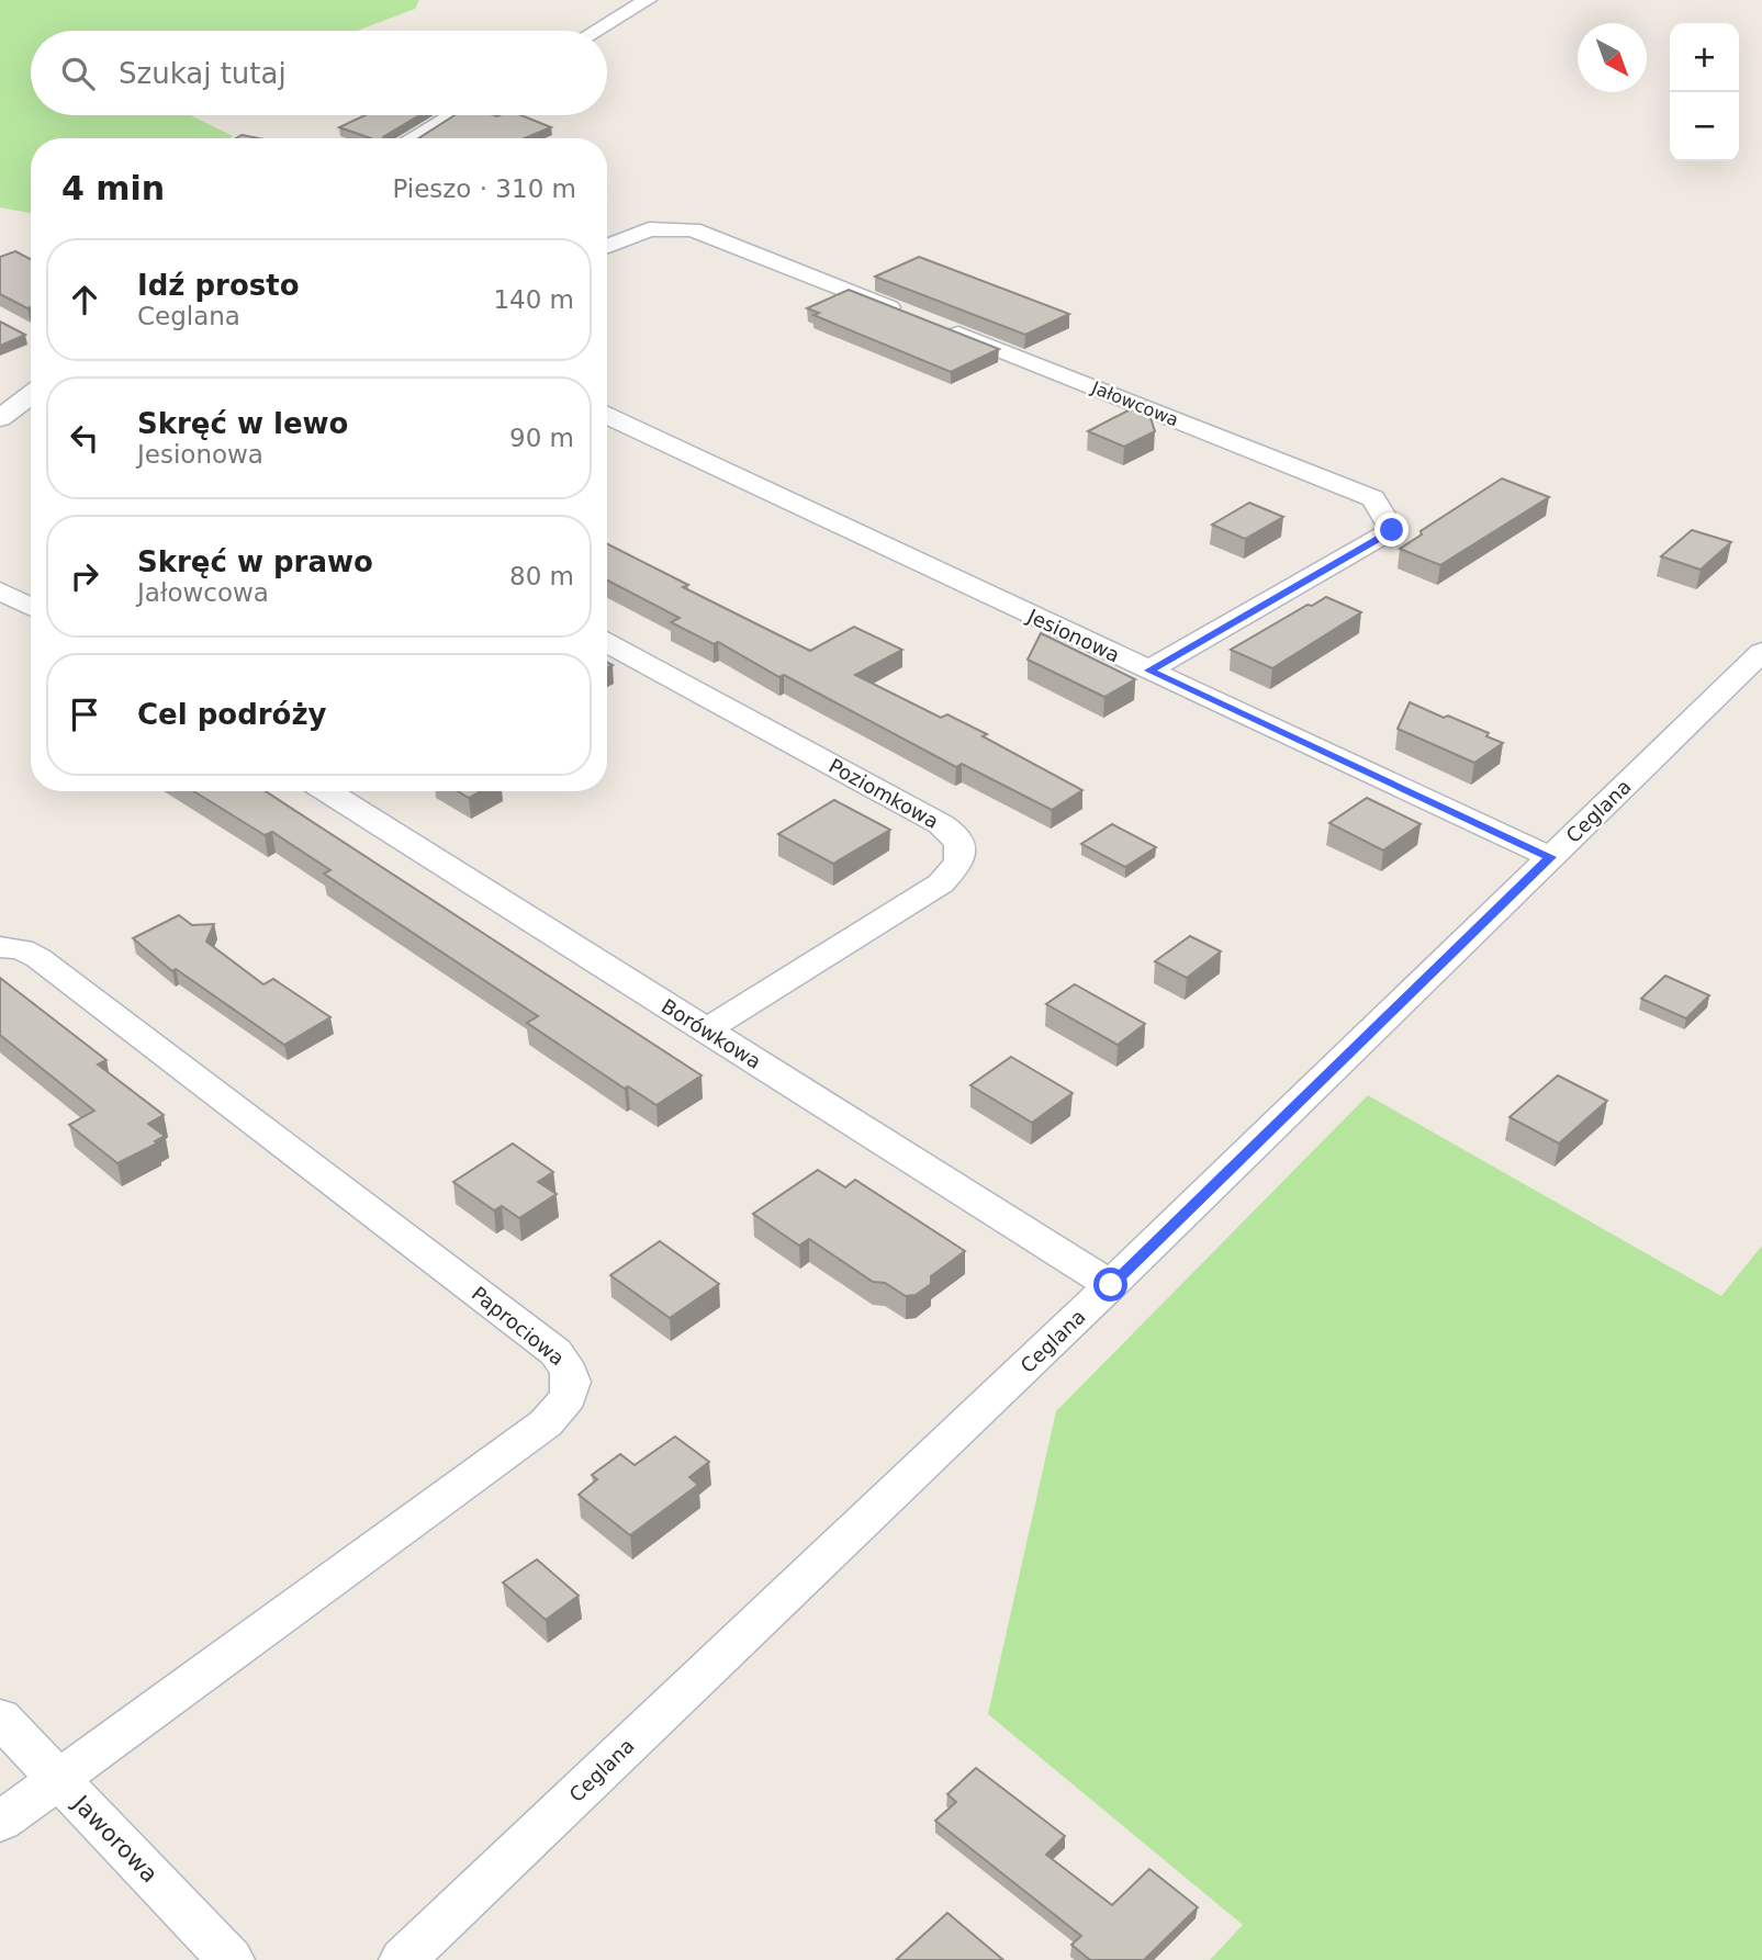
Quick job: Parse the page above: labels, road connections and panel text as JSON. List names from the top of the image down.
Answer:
{
  "streets": {
    "street": [
      "Jałowcowa",
      "Jesionowa",
      "Poziomkowa",
      "Ceglana",
      "Borówkowa",
      "Paprociowa",
      "Jaworowa"
    ]
  },
  "crossings": [
    ["Jałowcowa", "Jesionowa"],
    ["Jesionowa", "Ceglana"],
    ["Poziomkowa", "Borówkowa"],
    ["Ceglana", "Borówkowa"],
    ["Paprociowa", "Jaworowa"]
  ],
  "north": "bottom right",
  "page": {
    "map_buttons": ["+", "−"],
    "search": "Szukaj tutaj",
    "heading": ["4 min", "Pieszo · 310 m"],
    "list": [
      ["Idź prosto", "Ceglana", "140 m"],
      ["Skręć w lewo", "Jesionowa", "90 m"],
      ["Skręć w prawo", "Jałowcowa", "80 m"],
      "Cel podróży"
    ]
  }
}
